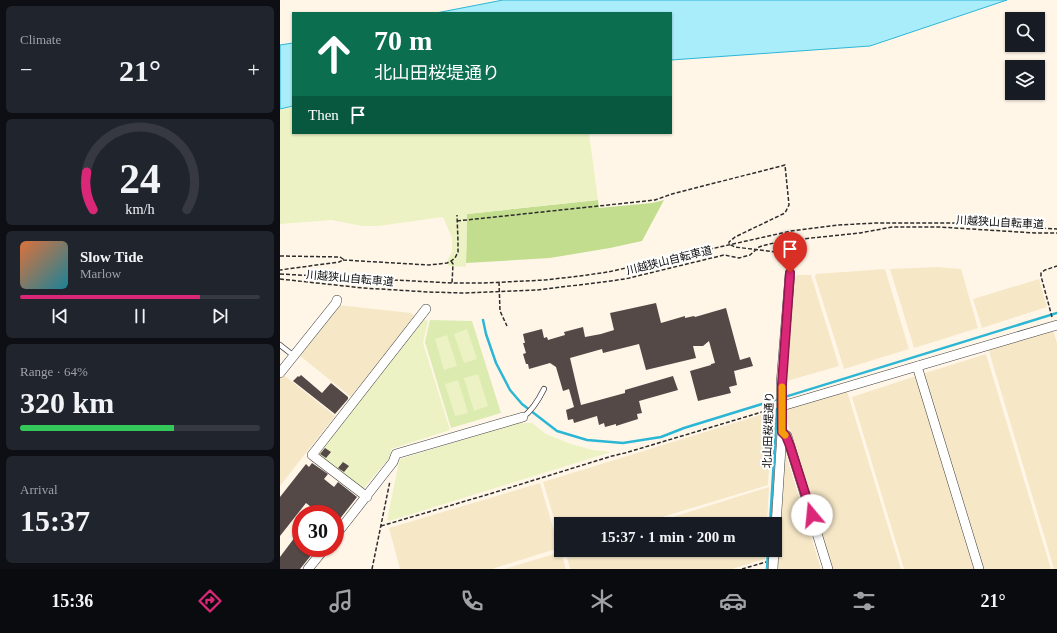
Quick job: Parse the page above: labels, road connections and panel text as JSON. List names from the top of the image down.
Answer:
{
  "streets": {
    "street": ["北山田桜堤通り"],
    "path": ["川越狭山自転車道"]
  },
  "page": {
    "tile": [
      "Climate",
      ["Range · 64%", "320 km"],
      ["Arrival", "15:37"]
    ],
    "turn": ["70 m", "北山田桜堤通り"],
    "heat": ["−", "21°", "+"],
    "then": "Then",
    "song": ["Slow Tide", "Marlow"],
    "limit": "30",
    "trip": "15:37 · 1 min · 200 m",
    "tabs": ["15:36", "21°"],
    "gauge": ["24", "km/h"]
  }
}
